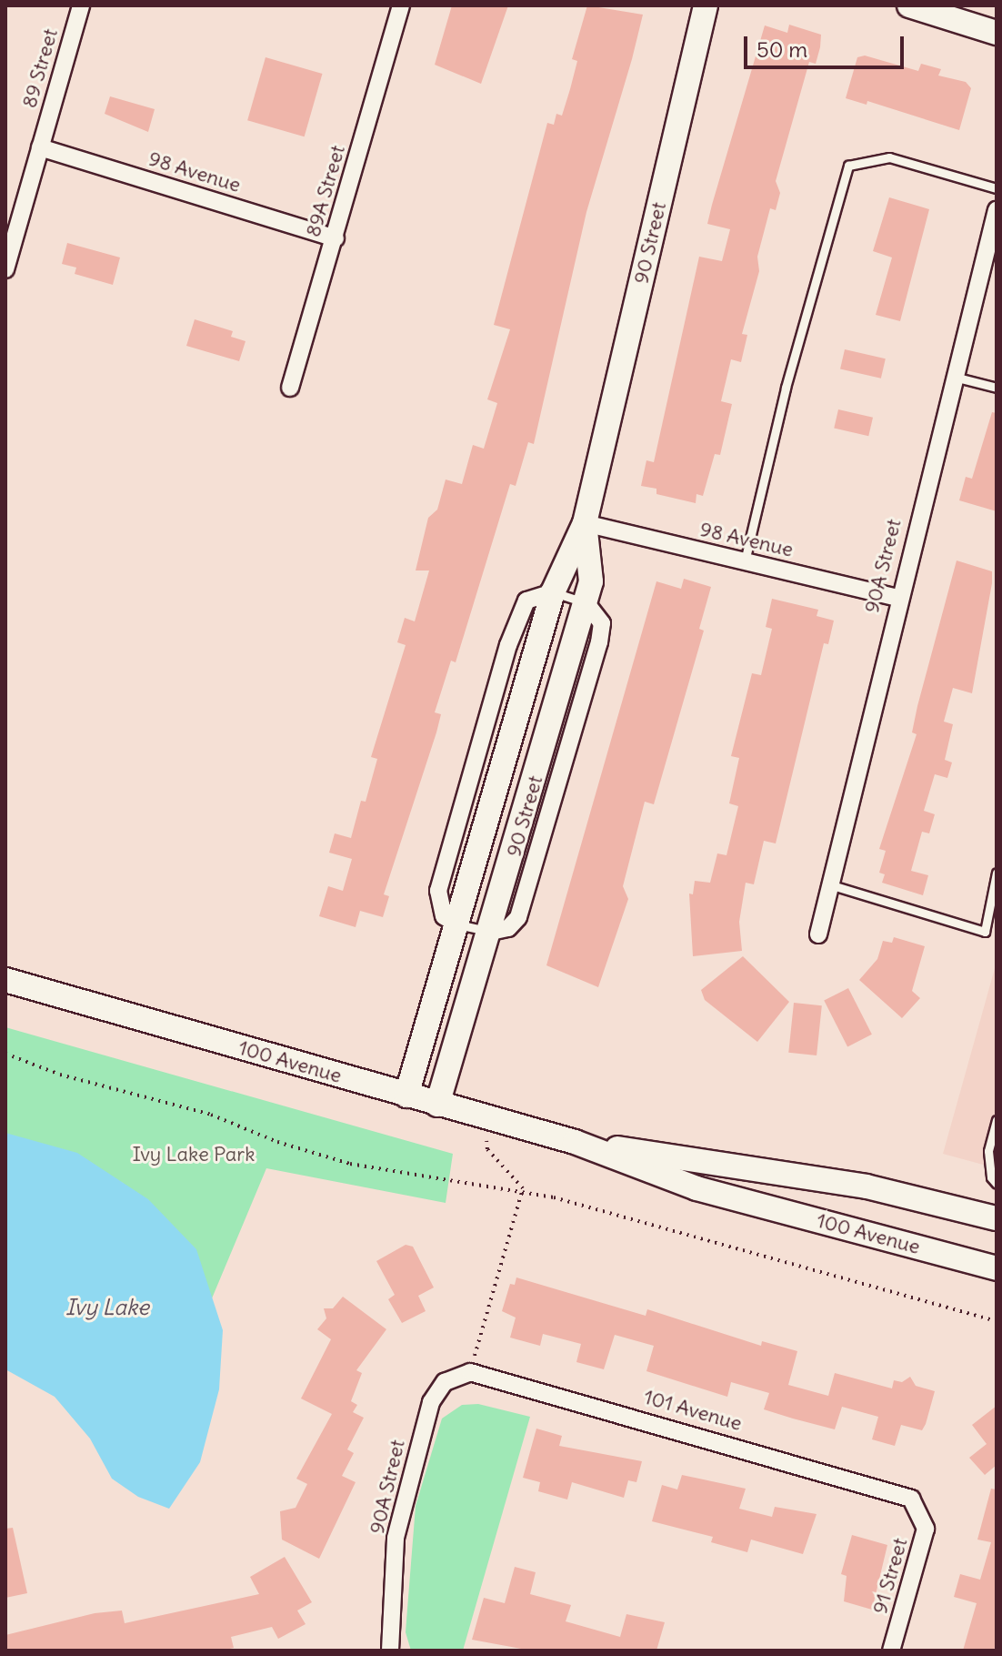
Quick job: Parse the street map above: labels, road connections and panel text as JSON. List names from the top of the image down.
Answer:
{
  "streets": {
    "street": [
      "89 Street",
      "98 Avenue",
      "89A Street",
      "90 Street",
      "90A Street",
      "100 Avenue",
      "101 Avenue",
      "91 Street"
    ]
  },
  "crossings": [
    ["89 Street", "98 Avenue"],
    ["98 Avenue", "89A Street"],
    ["98 Avenue", "90 Street"],
    ["98 Avenue", "90A Street"],
    ["90 Street", "100 Avenue"],
    ["90A Street", "101 Avenue"],
    ["101 Avenue", "91 Street"]
  ],
  "water": ["Ivy Lake"],
  "parks": ["Ivy Lake Park"],
  "scale_bar": "50 m"
}
